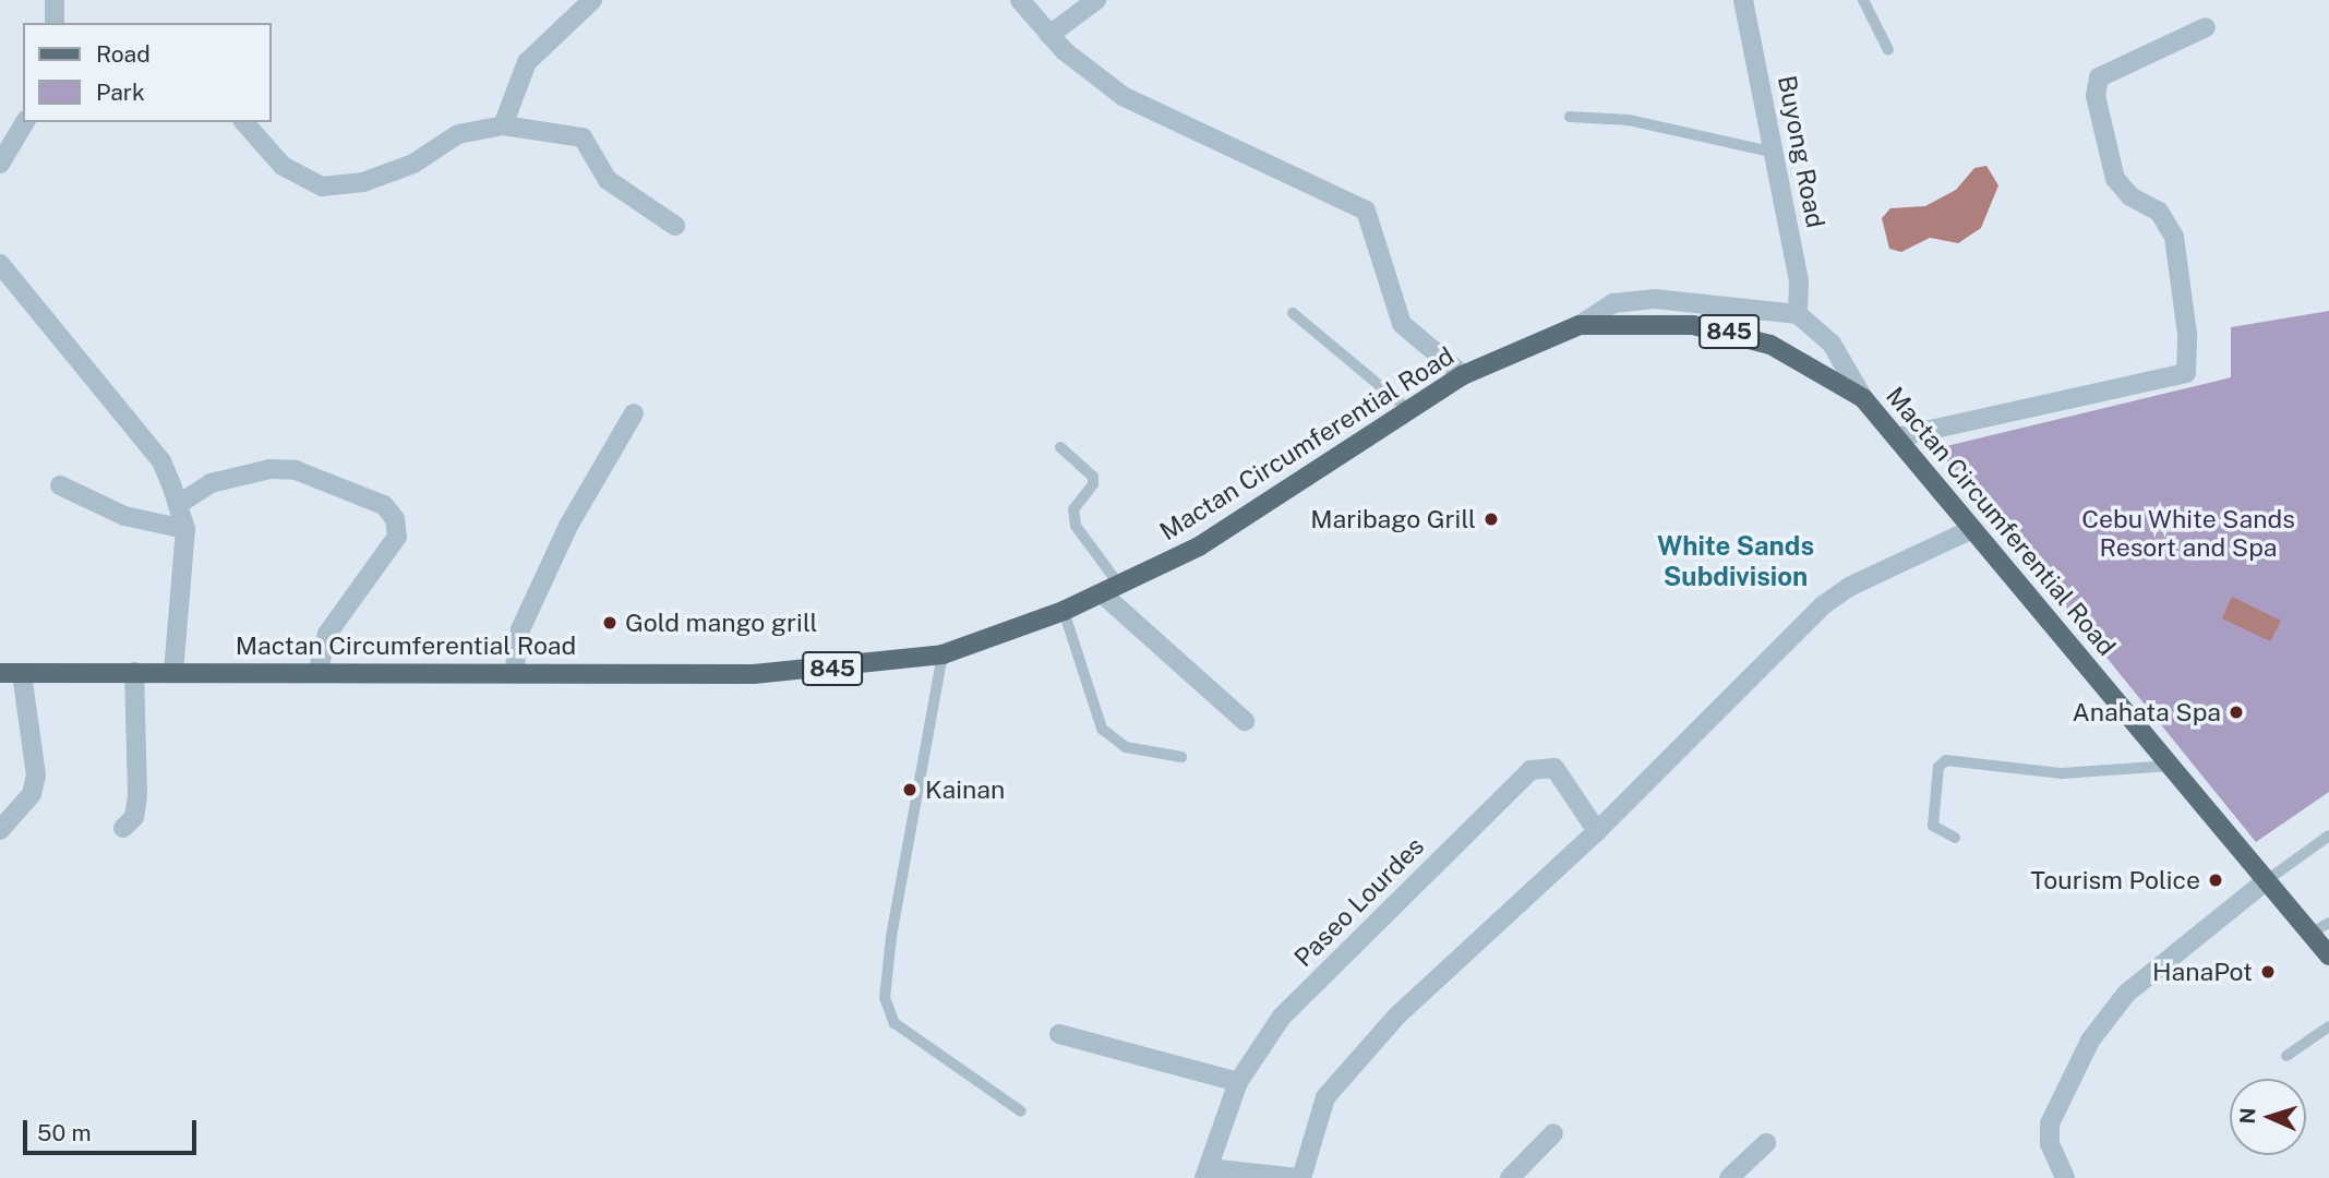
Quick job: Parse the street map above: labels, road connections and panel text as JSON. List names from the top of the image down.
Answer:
{
  "streets": {
    "main road": ["845", "Mactan Circumferential Road"],
    "street": ["Buyong Road", "Paseo Lourdes"]
  },
  "districts": ["White Sands Subdivision"],
  "parks": ["Cebu White Sands Resort and Spa"],
  "places": [
    "Maribago Grill",
    "Gold mango grill",
    "Anahata Spa",
    "Kainan",
    "Tourism Police",
    "HanaPot"
  ],
  "legend": ["Road", "Park"],
  "scale_bar": "50 m",
  "north": "left"
}
